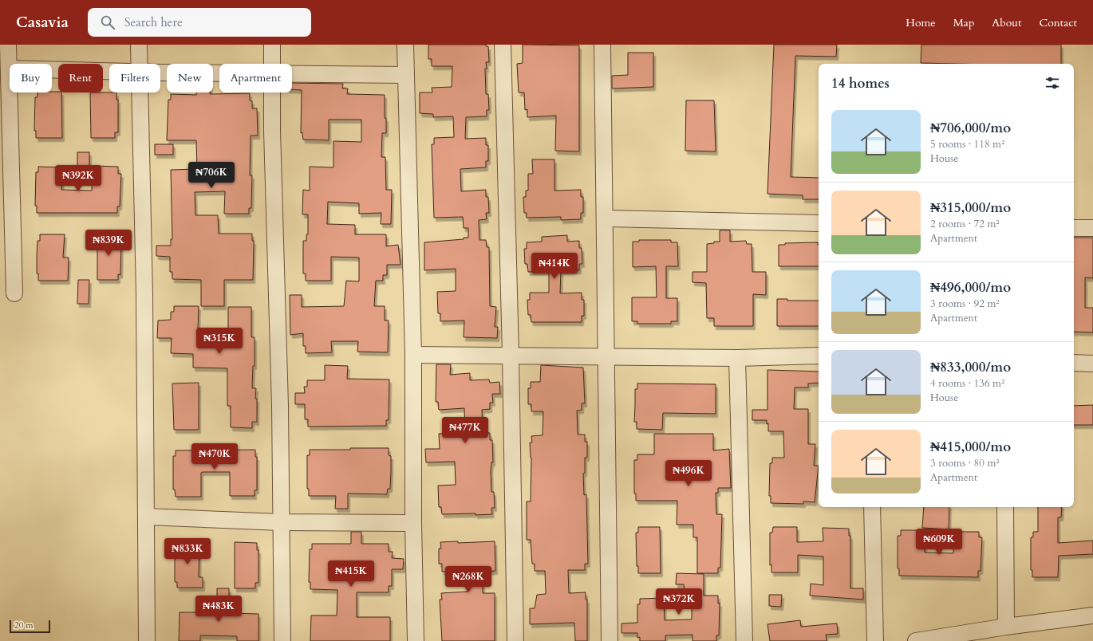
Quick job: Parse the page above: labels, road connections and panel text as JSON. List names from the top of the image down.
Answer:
{
  "scale_bar": "20 m",
  "page": {
    "header": "Casavia",
    "search": "Search here",
    "nav": [
      "Home",
      "Map",
      "About",
      "Contact"
    ],
    "chip": [
      "Buy",
      "Rent",
      "Filters",
      "New",
      "Apartment"
    ],
    "heading": "14 homes",
    "list": [
      {
        "name": "₦706,000/mo",
        "note": "5 rooms · 118 m² · House"
      },
      {
        "name": "₦315,000/mo",
        "note": "2 rooms · 72 m² · Apartment"
      },
      {
        "name": "₦496,000/mo",
        "note": "3 rooms · 92 m² · Apartment"
      },
      {
        "name": "₦833,000/mo",
        "note": "4 rooms · 136 m² · House"
      },
      {
        "name": "₦415,000/mo",
        "note": "3 rooms · 80 m² · Apartment"
      }
    ],
    "price": [
      "₦706K",
      "₦392K",
      "₦839K",
      "₦414K",
      "₦315K",
      "₦477K",
      "₦470K",
      "₦496K",
      "₦609K",
      "₦833K",
      "₦415K",
      "₦268K",
      "₦372K",
      "₦483K"
    ],
    "scale": "20 m"
  }
}
